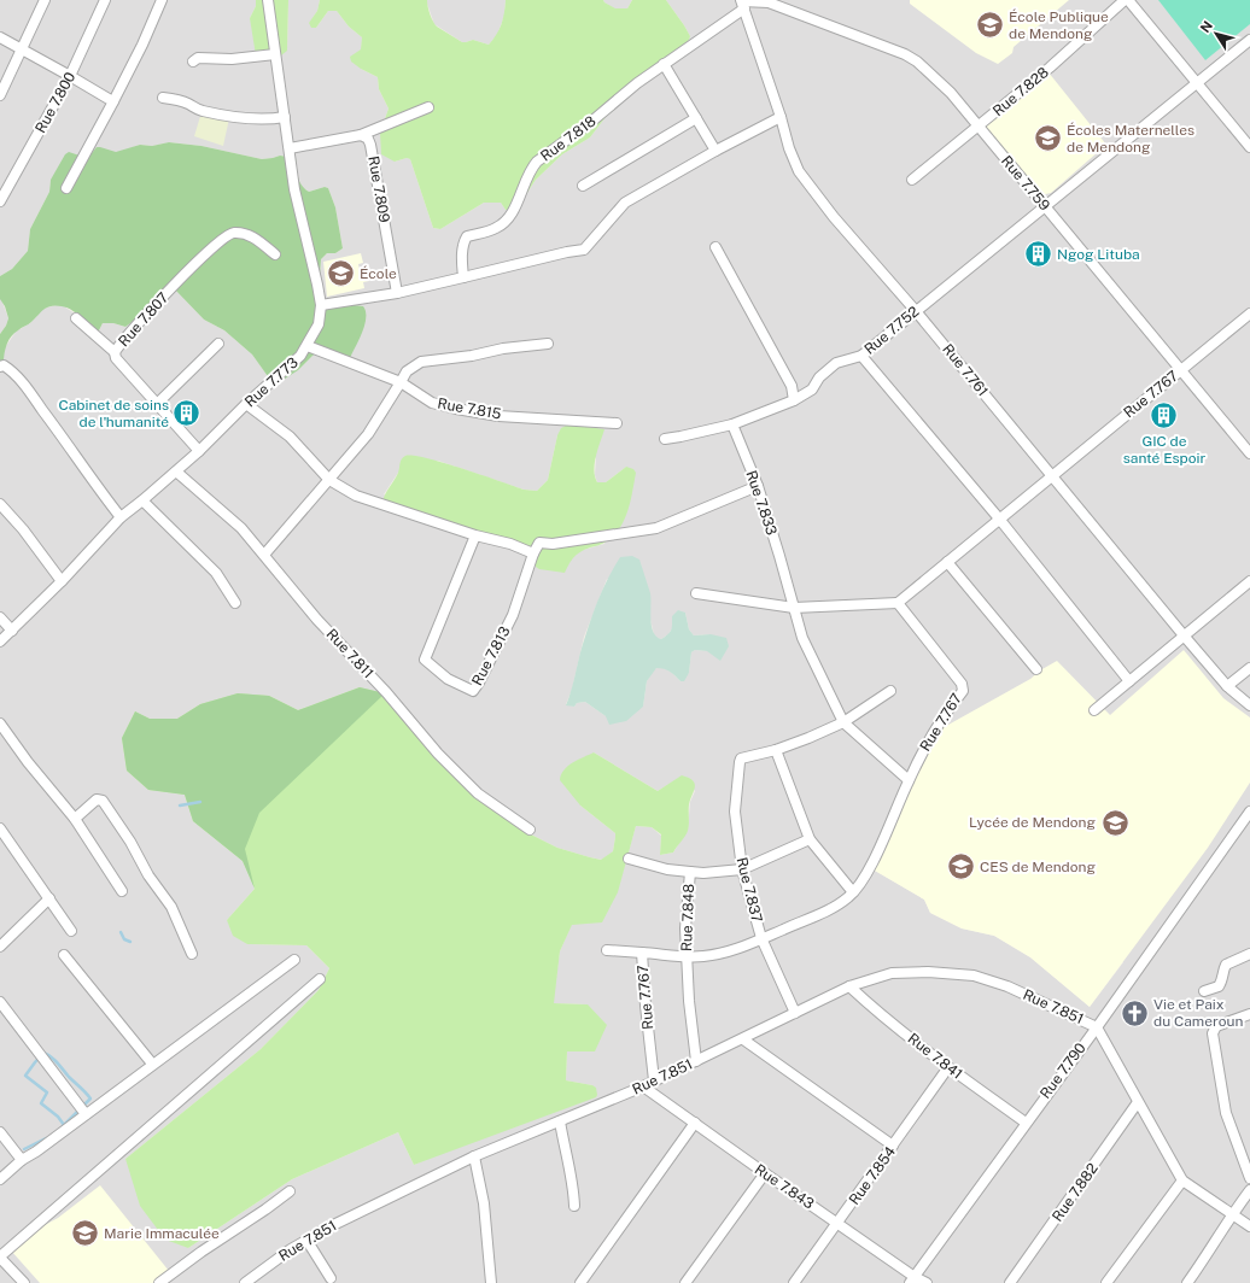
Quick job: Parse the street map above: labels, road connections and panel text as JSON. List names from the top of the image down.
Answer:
{
  "streets": {
    "street": [
      "Rue 7.828",
      "Rue 7.800",
      "Rue 7.818",
      "Rue 7.759",
      "Rue 7.809",
      "Rue 7.807",
      "Rue 7.752",
      "Rue 7.761",
      "Rue 7.773",
      "Rue 7.767",
      "Rue 7.815",
      "Rue 7.833",
      "Rue 7.811",
      "Rue 7.813",
      "Rue 7.837",
      "Rue 7.848",
      "Rue 7.851",
      "Rue 7.841",
      "Rue 7.790",
      "Rue 7.854",
      "Rue 7.843",
      "Rue 7.882"
    ]
  },
  "crossings": [
    ["Rue 7.828", "Rue 7.759"],
    ["Rue 7.818", "Rue 7.759"],
    ["Rue 7.818", "Rue 7.761"],
    ["Rue 7.759", "Rue 7.752"],
    ["Rue 7.759", "Rue 7.761"],
    ["Rue 7.759", "Rue 7.767"],
    ["Rue 7.807", "Rue 7.773"],
    ["Rue 7.752", "Rue 7.761"],
    ["Rue 7.752", "Rue 7.767"],
    ["Rue 7.761", "Rue 7.767"],
    ["Rue 7.773", "Rue 7.815"],
    ["Rue 7.773", "Rue 7.811"],
    ["Rue 7.767", "Rue 7.833"],
    ["Rue 7.767", "Rue 7.837"],
    ["Rue 7.767", "Rue 7.848"],
    ["Rue 7.767", "Rue 7.851"],
    ["Rue 7.837", "Rue 7.848"],
    ["Rue 7.837", "Rue 7.851"],
    ["Rue 7.848", "Rue 7.851"],
    ["Rue 7.851", "Rue 7.841"],
    ["Rue 7.851", "Rue 7.790"],
    ["Rue 7.851", "Rue 7.843"],
    ["Rue 7.841", "Rue 7.790"],
    ["Rue 7.841", "Rue 7.854"],
    ["Rue 7.790", "Rue 7.843"],
    ["Rue 7.854", "Rue 7.843"]
  ],
  "places": {
    "school or university": [
      "École Publique de Mendong",
      "Écoles Maternelles de Mendong",
      "École",
      "Lycée de Mendong",
      "CES de Mendong",
      "Marie Immaculée"
    ],
    "building": ["Ngog Lituba", "Cabinet de soins de l'humanité", "GIC de santé Espoir"],
    "church": ["Vie et Paix du Cameroun"]
  },
  "north": "top left"
}
